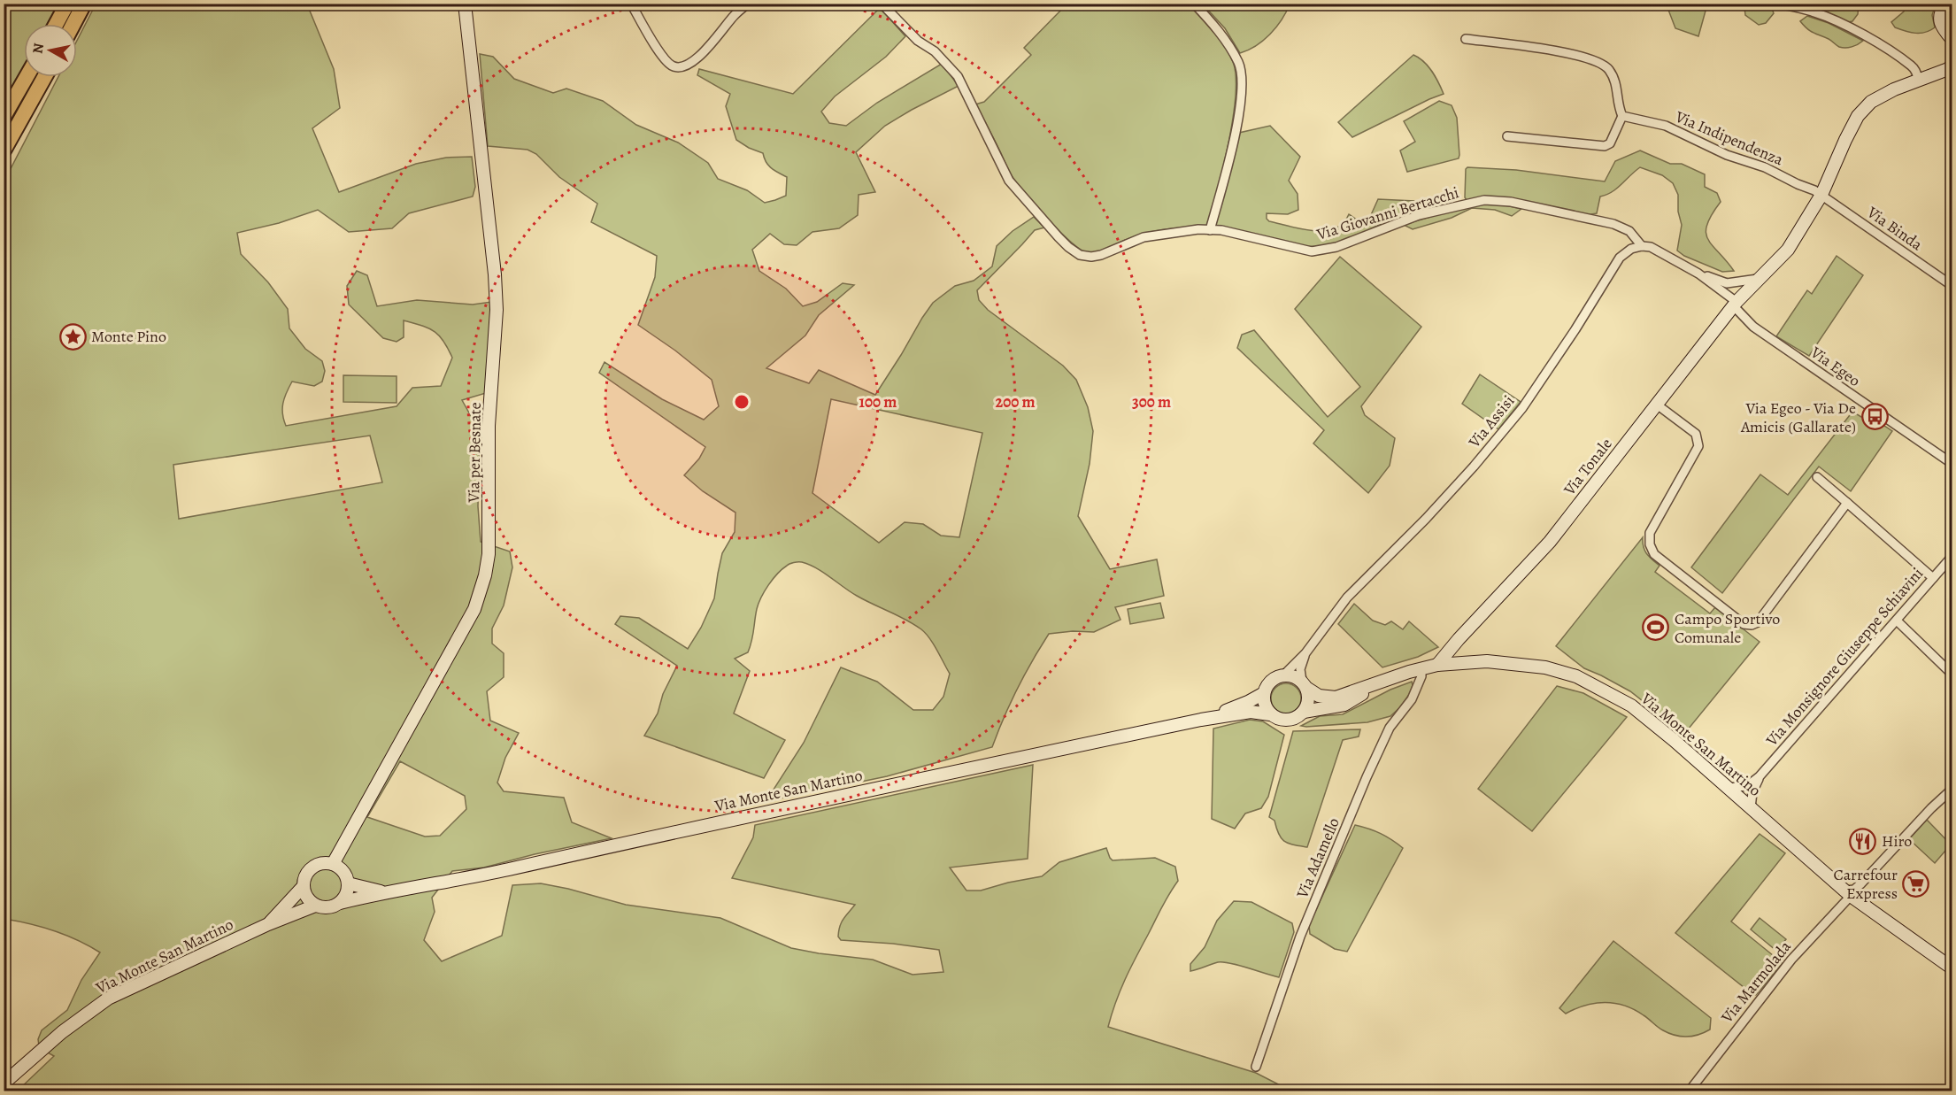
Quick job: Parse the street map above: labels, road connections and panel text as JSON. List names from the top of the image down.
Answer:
{
  "streets": {
    "street": [
      "Via Indipendenza",
      "Via Giovanni Bertacchi",
      "Via Binda",
      "Via Egeo",
      "Via Assisi",
      "Via per Besnate",
      "Via Tonale",
      "Via Monsignore Giuseppe Schiavini",
      "Via Monte San Martino",
      "Via Adamello",
      "Via Marmolada"
    ]
  },
  "crossings": [
    ["Via Indipendenza", "Via Binda"],
    ["Via Indipendenza", "Via Tonale"],
    ["Via Giovanni Bertacchi", "Via Assisi"],
    ["Via Binda", "Via Tonale"],
    ["Via Egeo", "Via Tonale"],
    ["Via Assisi", "Via Monte San Martino"],
    ["Via per Besnate", "Via Monte San Martino"],
    ["Via Tonale", "Via Monte San Martino"],
    ["Via Monsignore Giuseppe Schiavini", "Via Monte San Martino"],
    ["Via Monte San Martino", "Via Adamello"],
    ["Via Monte San Martino", "Via Marmolada"]
  ],
  "places": {
    "place": ["Monte Pino"],
    "bus stop": ["Via Egeo - Via De Amicis (Gallarate)"],
    "sports": ["Campo Sportivo Comunale"],
    "restaurant": ["Hiro"],
    "supermarket": ["Carrefour Express"]
  },
  "north": "left",
  "rings": ["100 m", "200 m", "300 m"]
}
